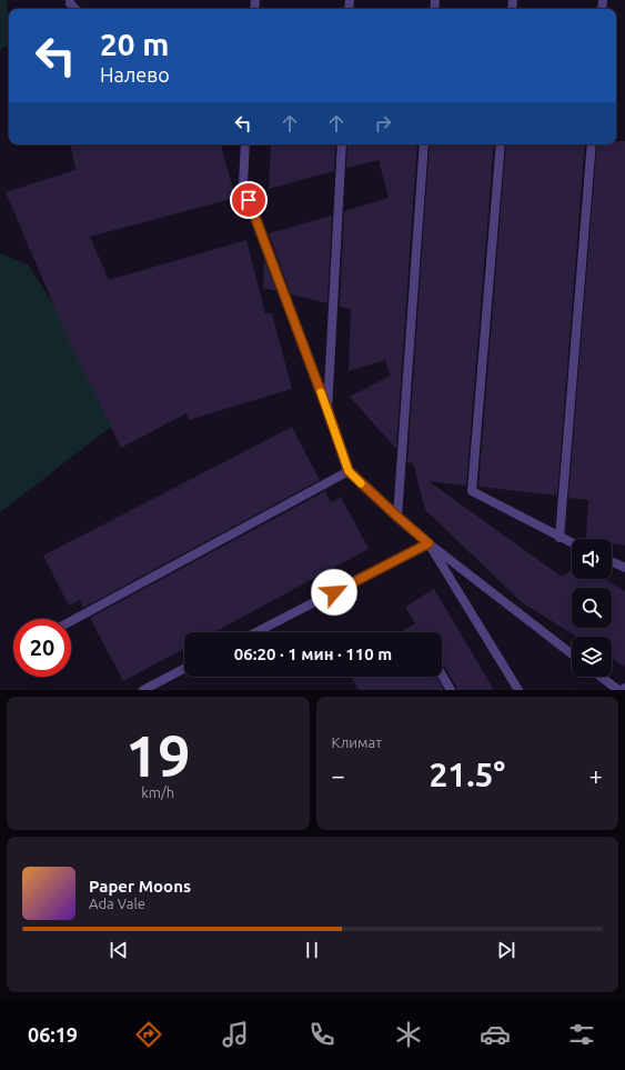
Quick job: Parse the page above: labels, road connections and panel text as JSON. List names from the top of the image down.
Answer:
{
  "page": {
    "turn": ["20 m", "Налево"],
    "limit": "20",
    "trip": "06:20 · 1 мин · 110 m",
    "tile": [
      ["19", "km/h"],
      "Климат"
    ],
    "heat": ["−", "21.5°", "+"],
    "song": ["Paper Moons", "Ada Vale"],
    "tabs": "06:19"
  }
}
